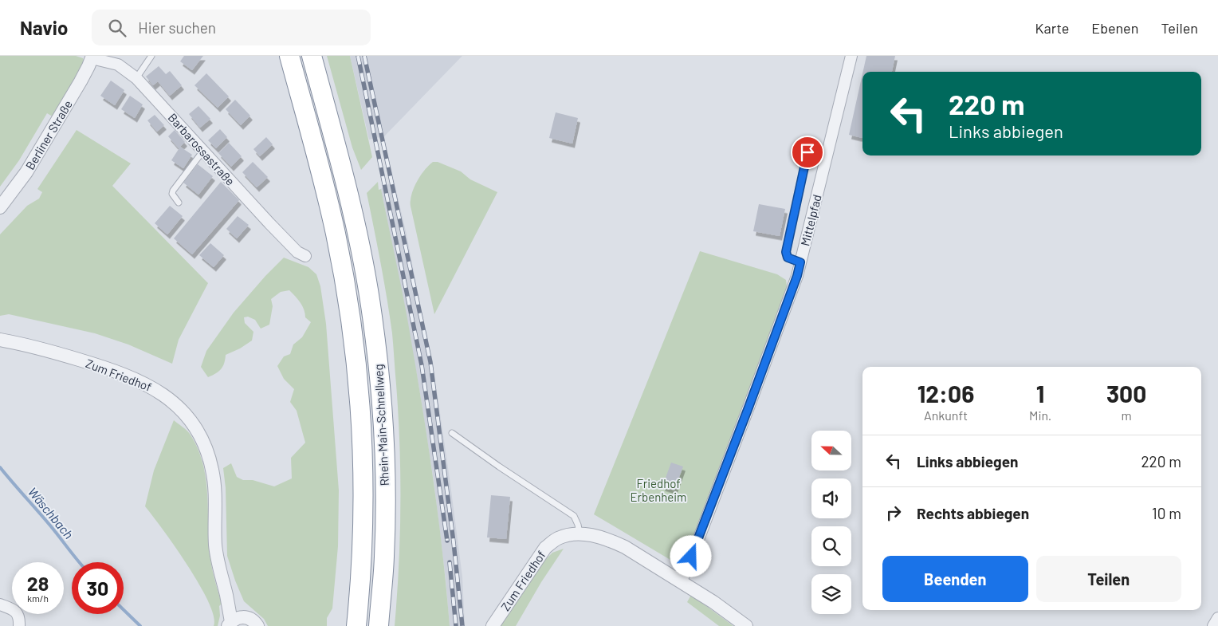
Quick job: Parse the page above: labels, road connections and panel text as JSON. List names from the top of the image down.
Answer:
{
  "streets": {
    "highway": ["Rhein-Main-Schnellweg"],
    "street": [
      "Berliner Straße",
      "Barbarossastraße",
      "Mittelpfad",
      "Zum Friedhof"
    ]
  },
  "crossings": [
    ["Berliner Straße", "Barbarossastraße"],
    ["Mittelpfad", "Zum Friedhof"]
  ],
  "water": ["Wäschbach"],
  "parks": ["Friedhof Erbenheim"],
  "north": "left",
  "page": {
    "header": "Navio",
    "search": "Hier suchen",
    "nav": ["Karte", "Ebenen", "Teilen"],
    "turn": ["220 m", "Links abbiegen"],
    "eta": [
      "12:06",
      "Ankunft",
      "1",
      "Min.",
      "300",
      "m"
    ],
    "list": [
      {
        "name": "Links abbiegen",
        "value": "220 m"
      },
      {
        "name": "Rechts abbiegen",
        "value": "10 m"
      }
    ],
    "buttons": ["Beenden", "Teilen"],
    "speed": "28 km/h",
    "limit": "30"
  }
}
